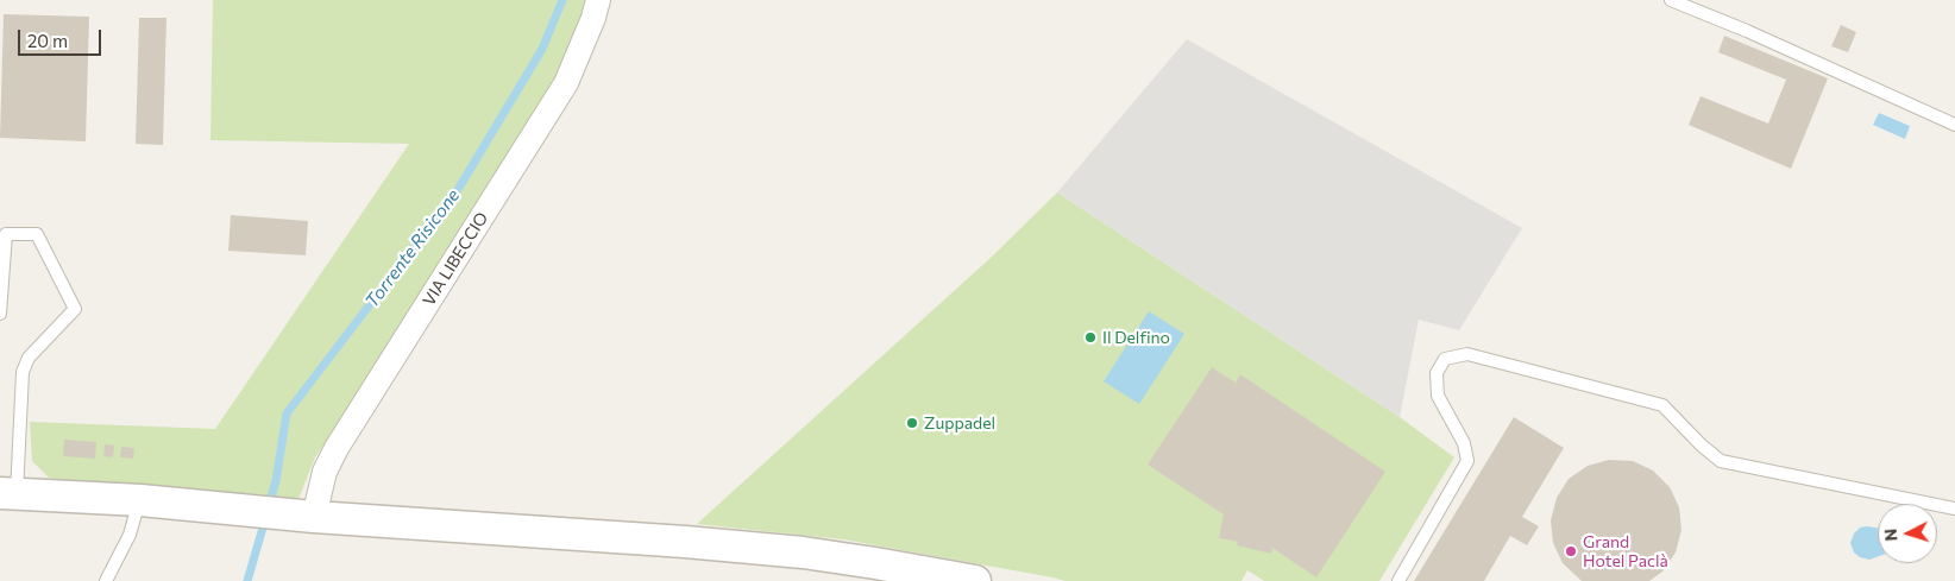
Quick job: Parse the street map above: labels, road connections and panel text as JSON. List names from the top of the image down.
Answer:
{
  "streets": {
    "street": ["VIA LIBECCIO"]
  },
  "water": ["Torrente Risicone"],
  "places": ["Il Delfino", "Zuppadel", "Grand Hotel Paclà"],
  "scale_bar": "20 m",
  "north": "left"
}
